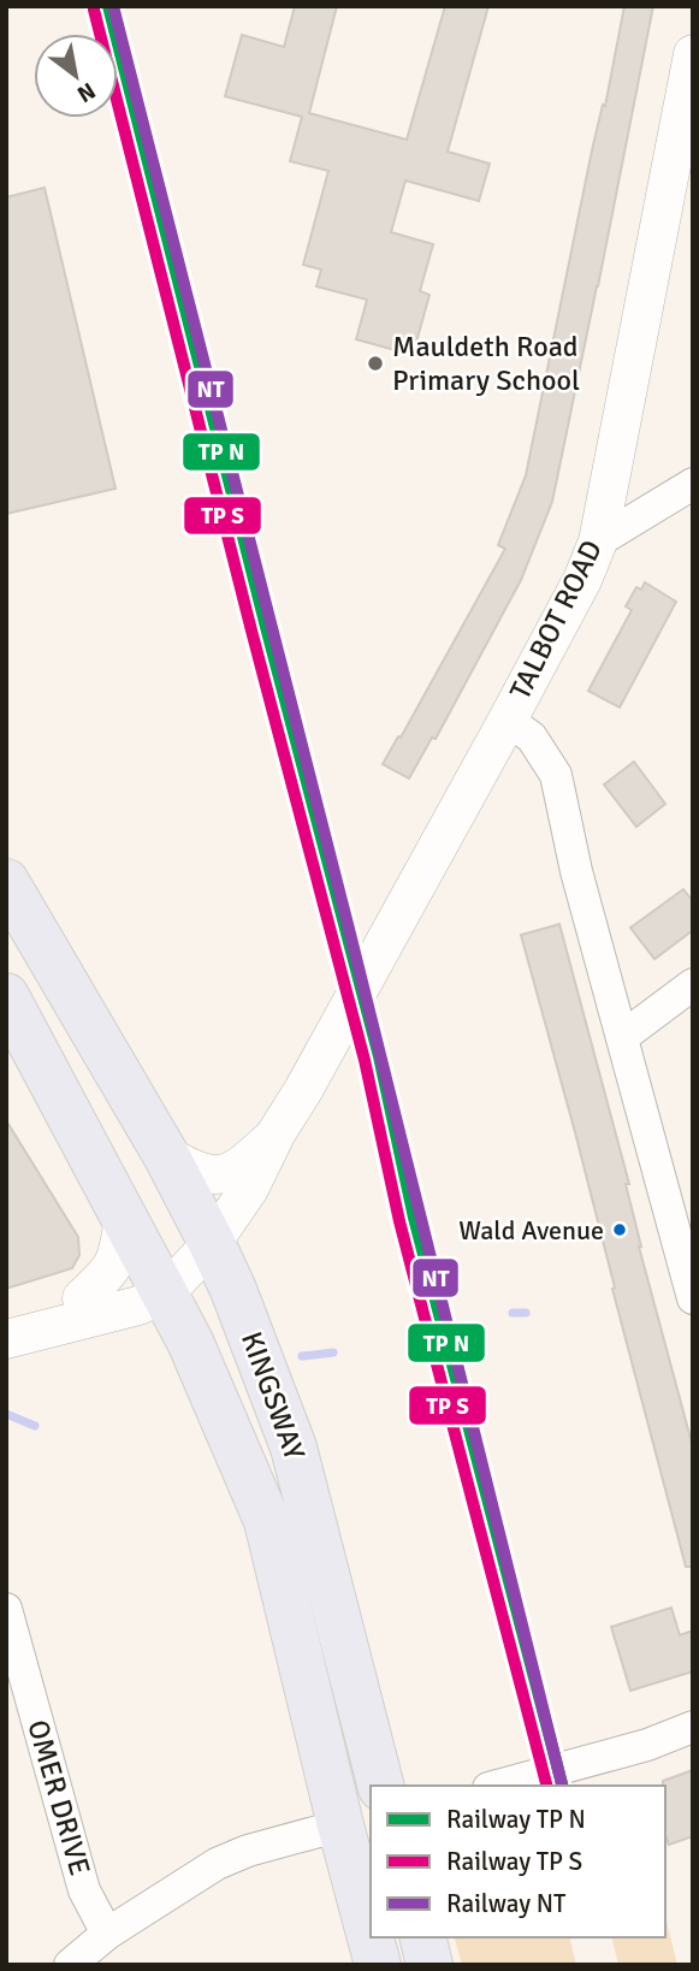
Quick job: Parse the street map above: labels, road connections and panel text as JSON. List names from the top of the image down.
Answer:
{
  "streets": {
    "highway": ["KINGSWAY"],
    "street": ["TALBOT ROAD", "OMER DRIVE"]
  },
  "crossings": [
    ["TALBOT ROAD", "KINGSWAY"]
  ],
  "places": ["Mauldeth Road Primary School", "Wald Avenue"],
  "lines": ["rail line NT"],
  "legend": ["Railway TP N", "Railway TP S", "Railway NT"],
  "north": "bottom right"
}
